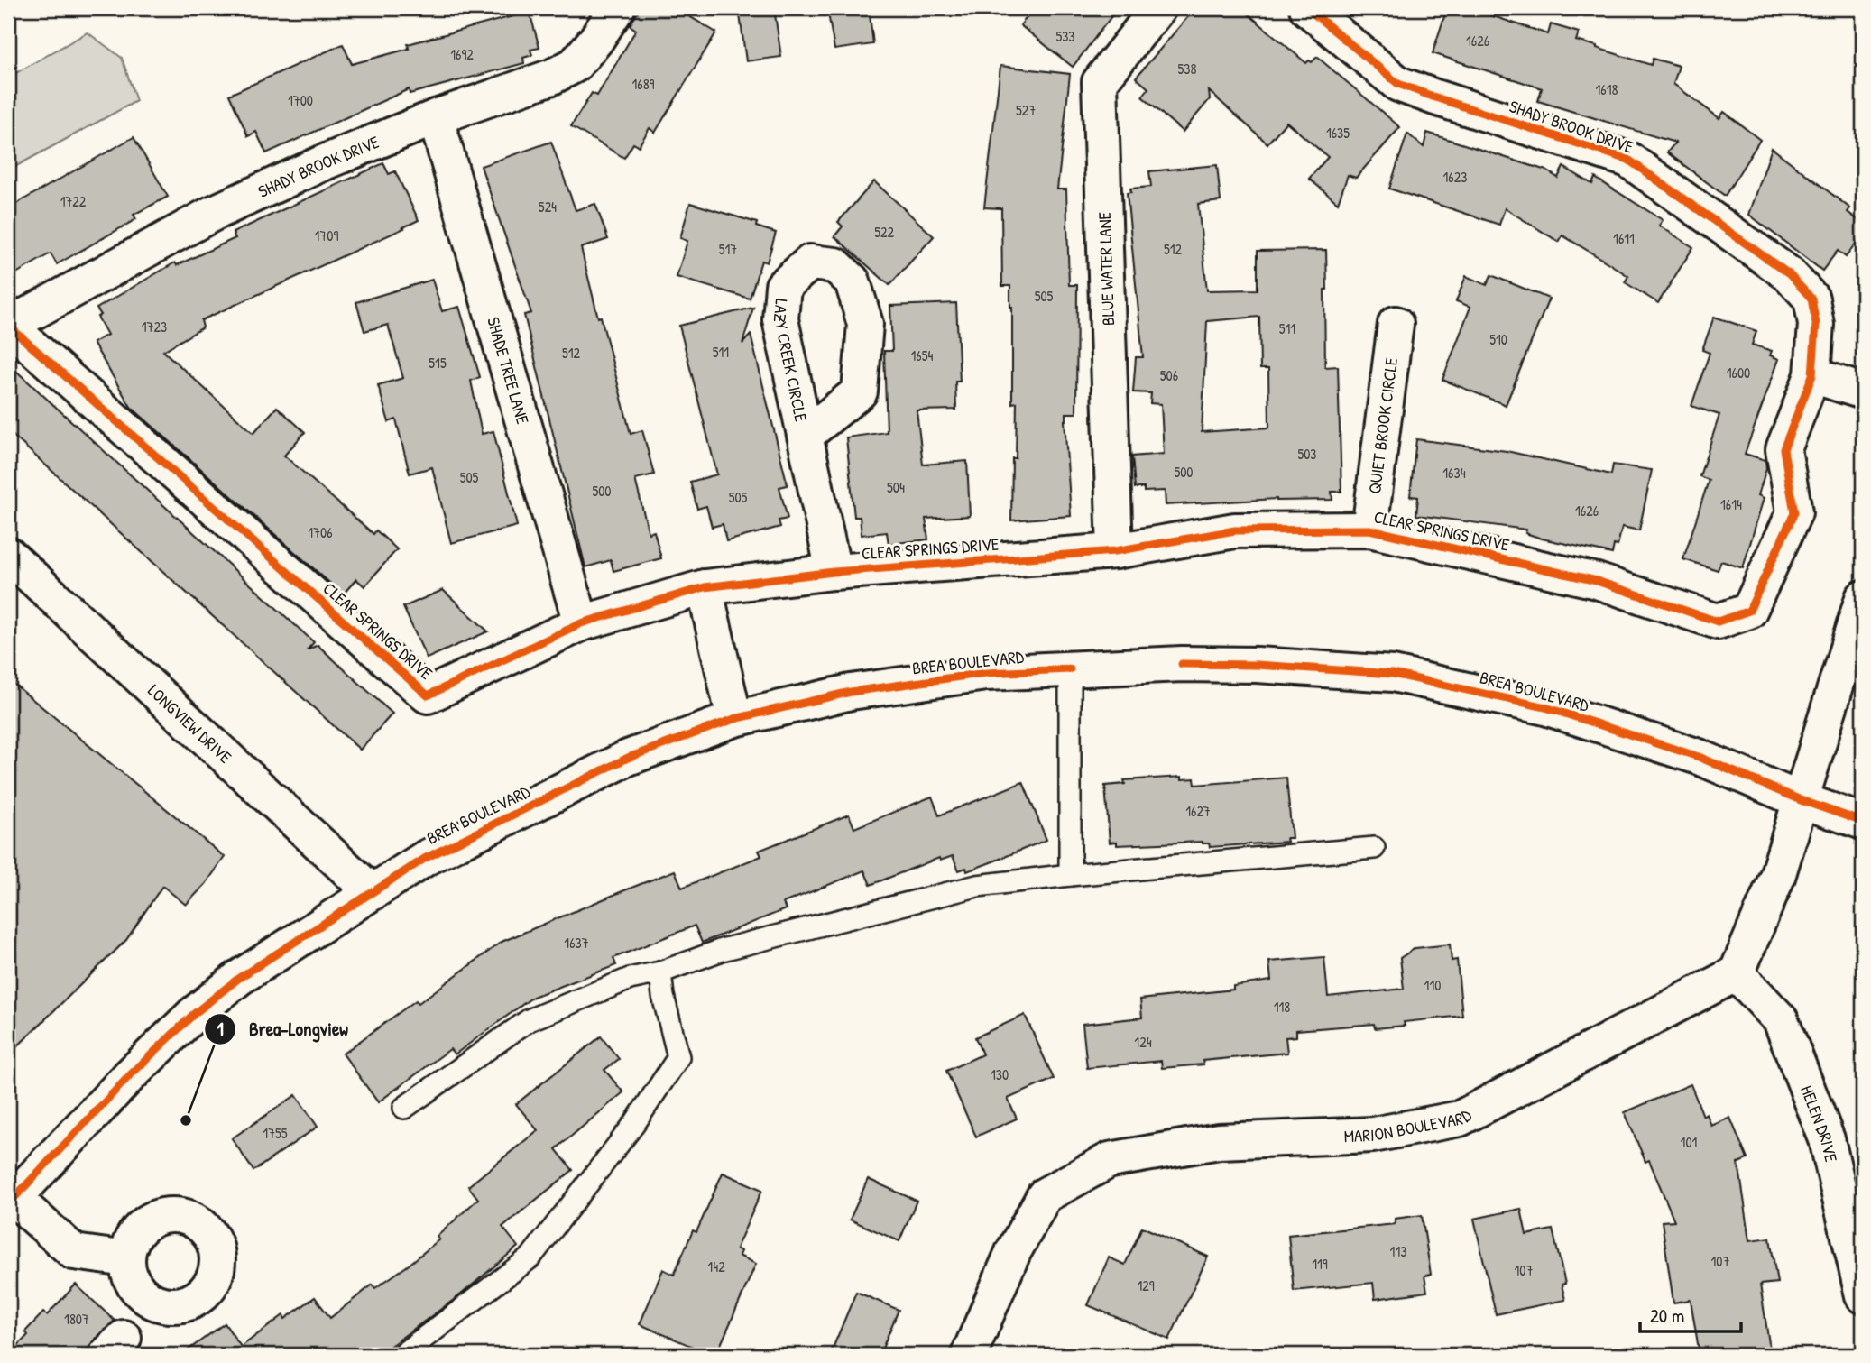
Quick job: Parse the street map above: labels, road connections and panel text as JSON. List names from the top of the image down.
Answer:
{
  "streets": {
    "street": [
      "SHADY BROOK DRIVE",
      "BLUE WATER LANE",
      "LAZY CREEK CIRCLE",
      "SHADE TREE LANE",
      "QUIET BROOK CIRCLE",
      "CLEAR SPRINGS DRIVE",
      "BREA BOULEVARD",
      "LONGVIEW DRIVE",
      "MARION BOULEVARD",
      "HELEN DRIVE"
    ]
  },
  "crossings": [
    ["SHADY BROOK DRIVE", "SHADE TREE LANE"],
    ["SHADY BROOK DRIVE", "CLEAR SPRINGS DRIVE"],
    ["BLUE WATER LANE", "CLEAR SPRINGS DRIVE"],
    ["LAZY CREEK CIRCLE", "CLEAR SPRINGS DRIVE"],
    ["SHADE TREE LANE", "CLEAR SPRINGS DRIVE"],
    ["QUIET BROOK CIRCLE", "CLEAR SPRINGS DRIVE"],
    ["BREA BOULEVARD", "LONGVIEW DRIVE"],
    ["MARION BOULEVARD", "HELEN DRIVE"]
  ],
  "places": ["Brea-Longview"],
  "house_numbers": [
    "533",
    "1626",
    "1692",
    "538",
    "1689",
    "1618",
    "1700",
    "527",
    "1635",
    "1623",
    "1722",
    "524",
    "522",
    "1709",
    "1611",
    "517",
    "512",
    "505",
    "1723",
    "511",
    "510",
    "511",
    "512",
    "1654",
    "515",
    "1600",
    "506",
    "503",
    "500",
    "1634",
    "505",
    "504",
    "500",
    "505",
    "1614",
    "1626",
    "1706",
    "1627",
    "1637",
    "110",
    "118",
    "124",
    "130",
    "1755",
    "101",
    "113",
    "107",
    "119",
    "142",
    "107",
    "129",
    "1807"
  ],
  "scale_bar": "20 m"
}
